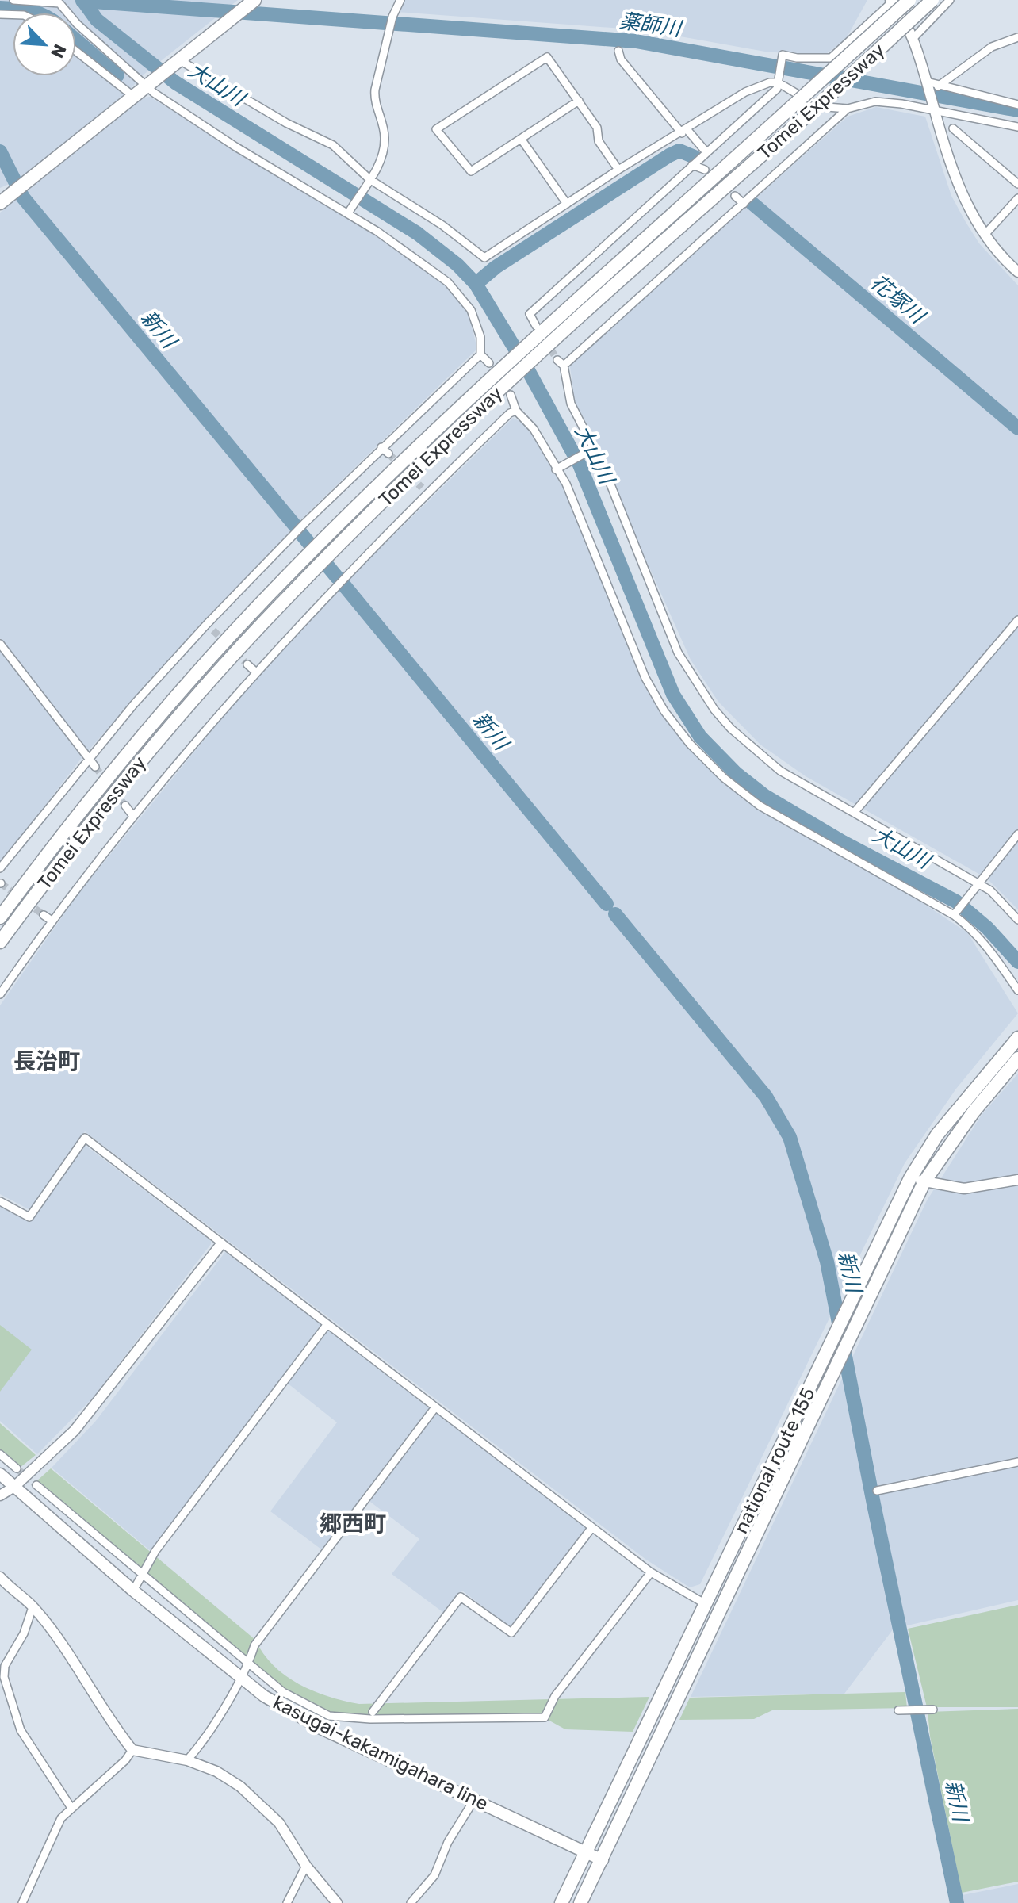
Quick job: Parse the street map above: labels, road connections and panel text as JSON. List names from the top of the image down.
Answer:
{
  "streets": {
    "highway": ["Tomei Expressway", "national route 155"],
    "main road": ["kasugai-kakamigahara line"]
  },
  "crossings": [
    ["national route 155", "kasugai-kakamigahara line"]
  ],
  "districts": ["長治町", "郷西町"],
  "water": [
    "薬師川",
    "大山川",
    "花塚川",
    "新川"
  ],
  "north": "bottom right"
}
